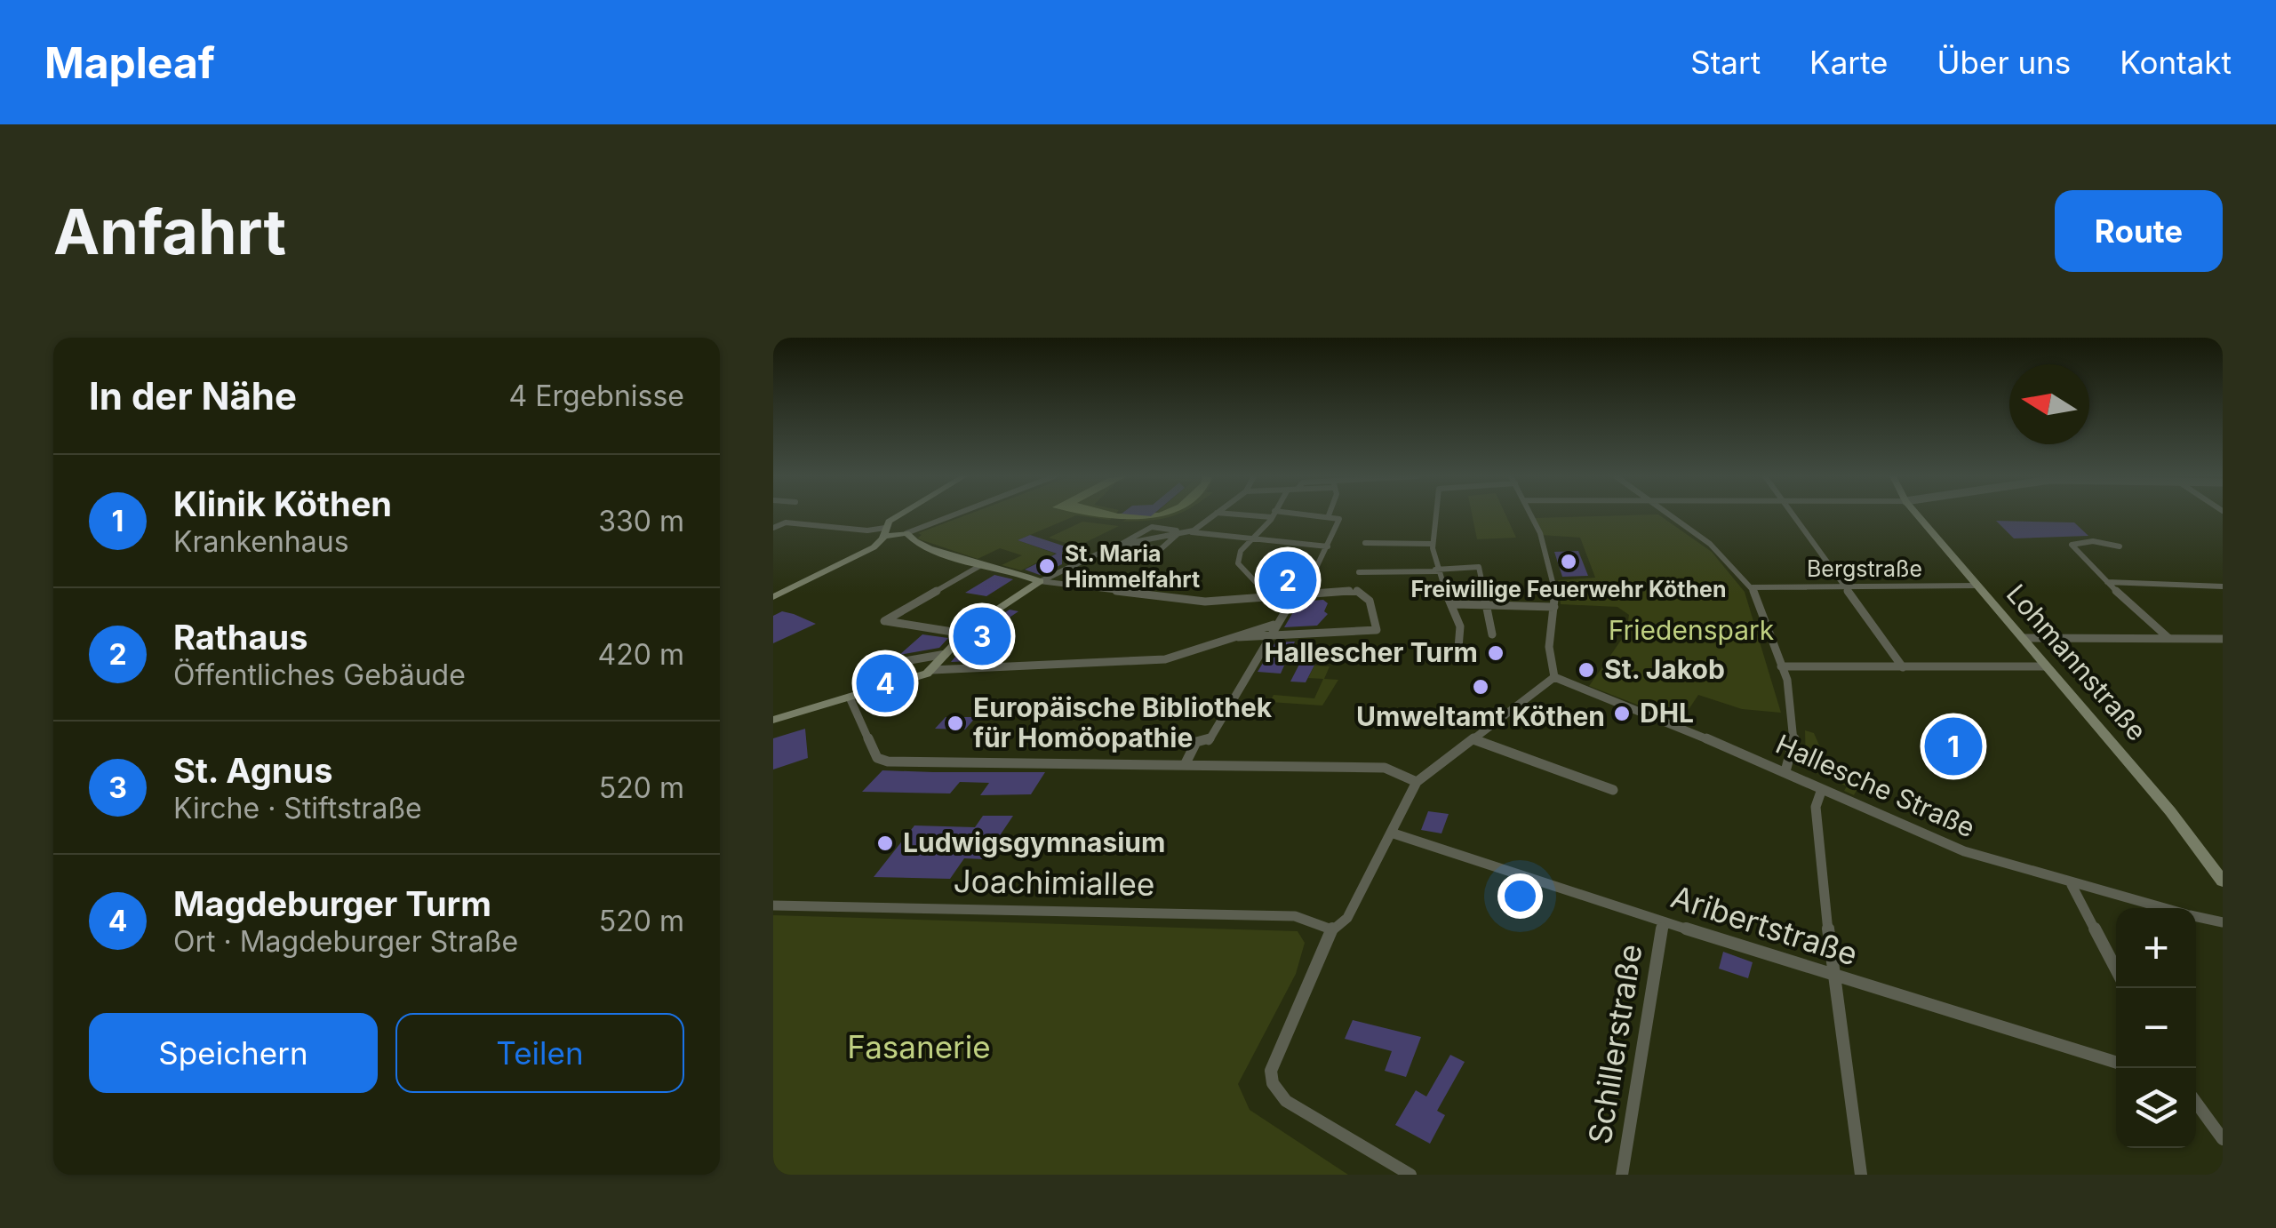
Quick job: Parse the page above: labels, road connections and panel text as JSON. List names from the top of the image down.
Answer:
{
  "streets": {
    "main road": ["Lohmannstraße"],
    "street": [
      "Bergstraße",
      "Hallesche Straße",
      "Joachimiallee",
      "Aribertstraße",
      "Schillerstraße"
    ]
  },
  "crossings": [
    ["Bergstraße", "Lohmannstraße"],
    ["Aribertstraße", "Schillerstraße"]
  ],
  "parks": ["Friedenspark", "Fasanerie"],
  "places": [
    "Freiwillige Feuerwehr Köthen",
    "St. Maria Himmelfahrt",
    "Hallescher Turm",
    "St. Jakob",
    "Umweltamt Köthen",
    "DHL",
    "Europäische Bibliothek für Homöopathie",
    "Ludwigsgymnasium"
  ],
  "north": "left",
  "page": {
    "header": "Mapleaf",
    "nav": [
      "Start",
      "Karte",
      "Über uns",
      "Kontakt"
    ],
    "buttons": [
      "Route",
      ["Speichern", "Teilen"]
    ],
    "title": "Anfahrt",
    "heading": ["In der Nähe", "4 Ergebnisse"],
    "list": [
      {
        "mark": "1",
        "name": "Klinik Köthen",
        "note": "Krankenhaus",
        "value": "330 m"
      },
      {
        "mark": "2",
        "name": "Rathaus",
        "note": "Öffentliches Gebäude",
        "value": "420 m"
      },
      {
        "mark": "3",
        "name": "St. Agnus",
        "note": "Kirche · Stiftstraße",
        "value": "520 m"
      },
      {
        "mark": "4",
        "name": "Magdeburger Turm",
        "note": "Ort · Magdeburger Straße",
        "value": "520 m"
      }
    ],
    "pins": [
      "2",
      "3",
      "4",
      "1"
    ],
    "map_buttons": ["+", "−"]
  }
}
